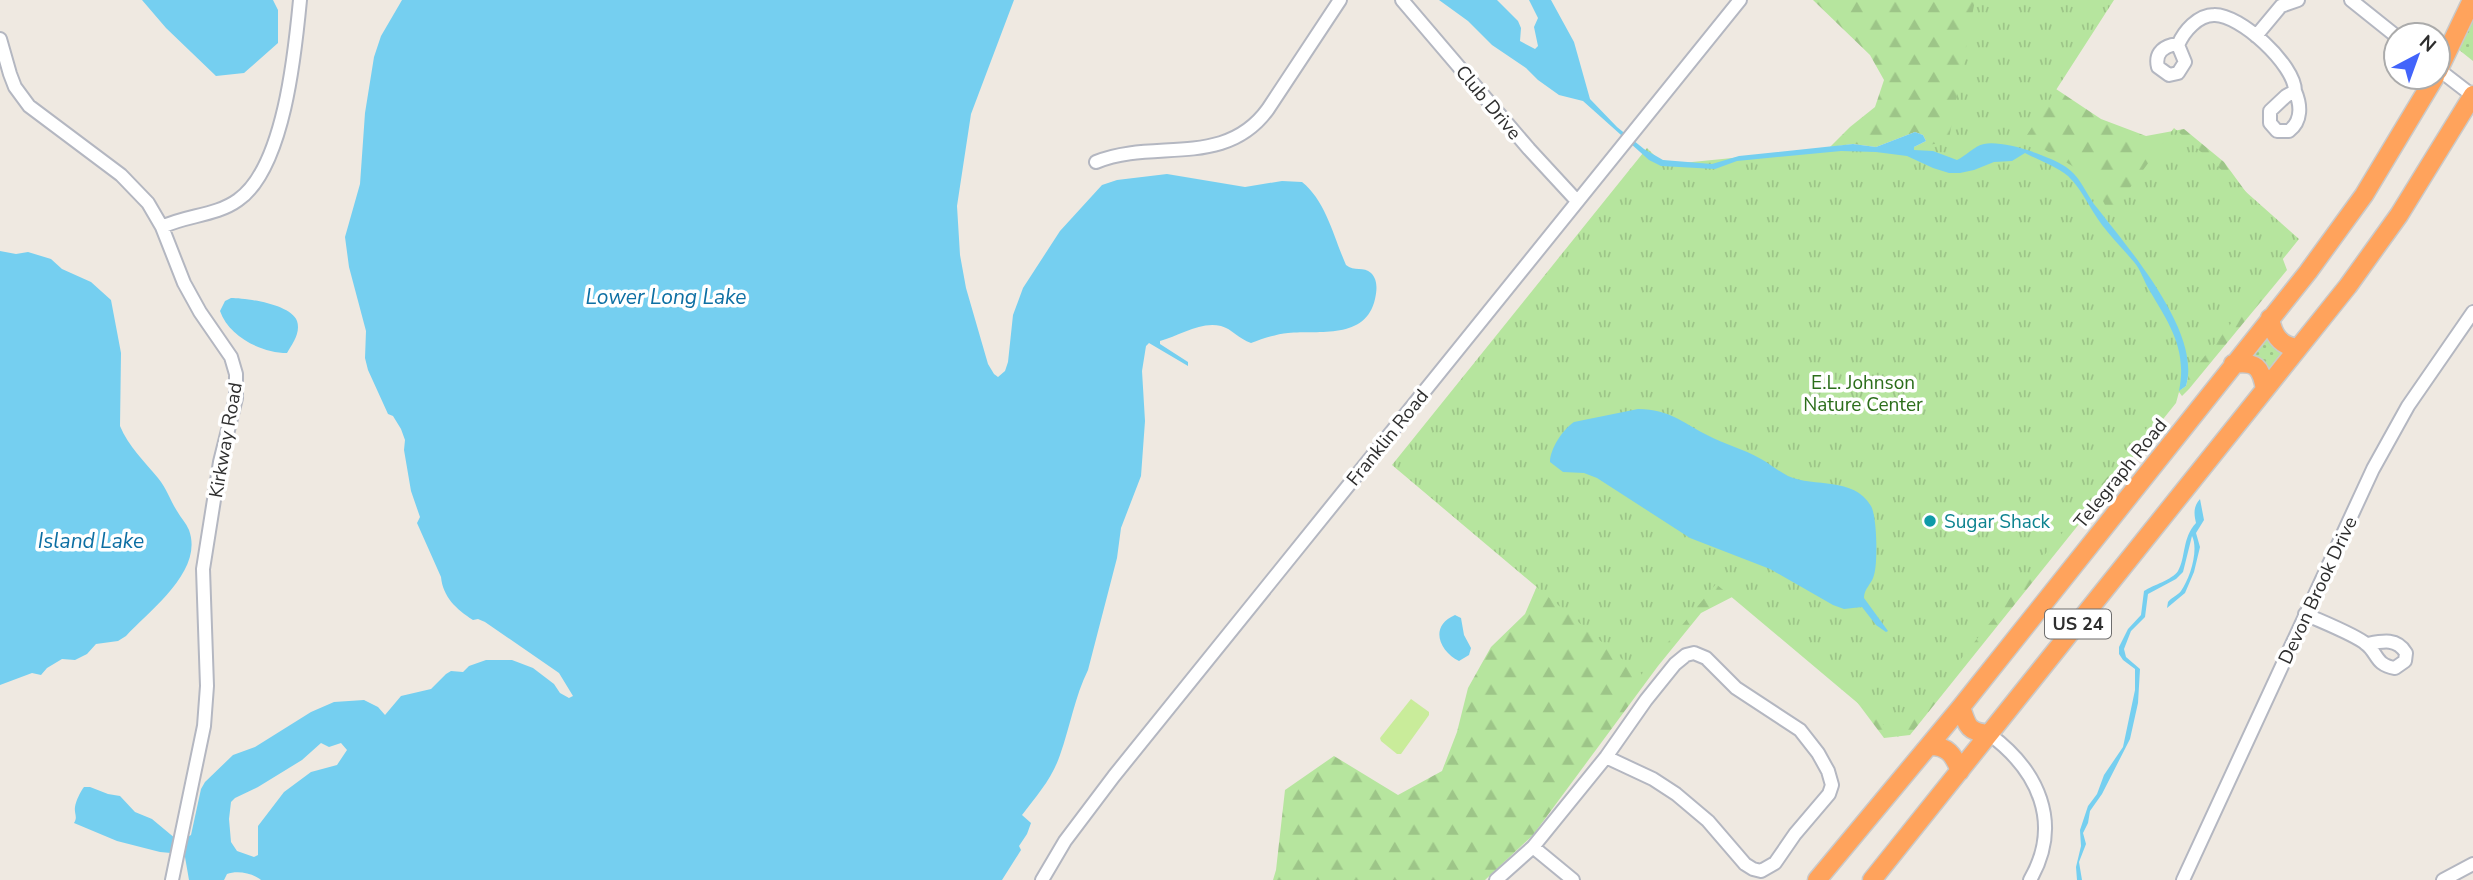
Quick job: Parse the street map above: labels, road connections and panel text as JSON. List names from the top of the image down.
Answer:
{
  "streets": {
    "highway": ["Telegraph Road", "US 24"],
    "street": [
      "Club Drive",
      "Franklin Road",
      "Kirkway Road",
      "Devon Brook Drive"
    ]
  },
  "crossings": [
    ["Club Drive", "Franklin Road"]
  ],
  "water": ["Lower Long Lake", "Island Lake"],
  "parks": ["E.L. Johnson Nature Center"],
  "places": ["Sugar Shack"],
  "north": "top right"
}
